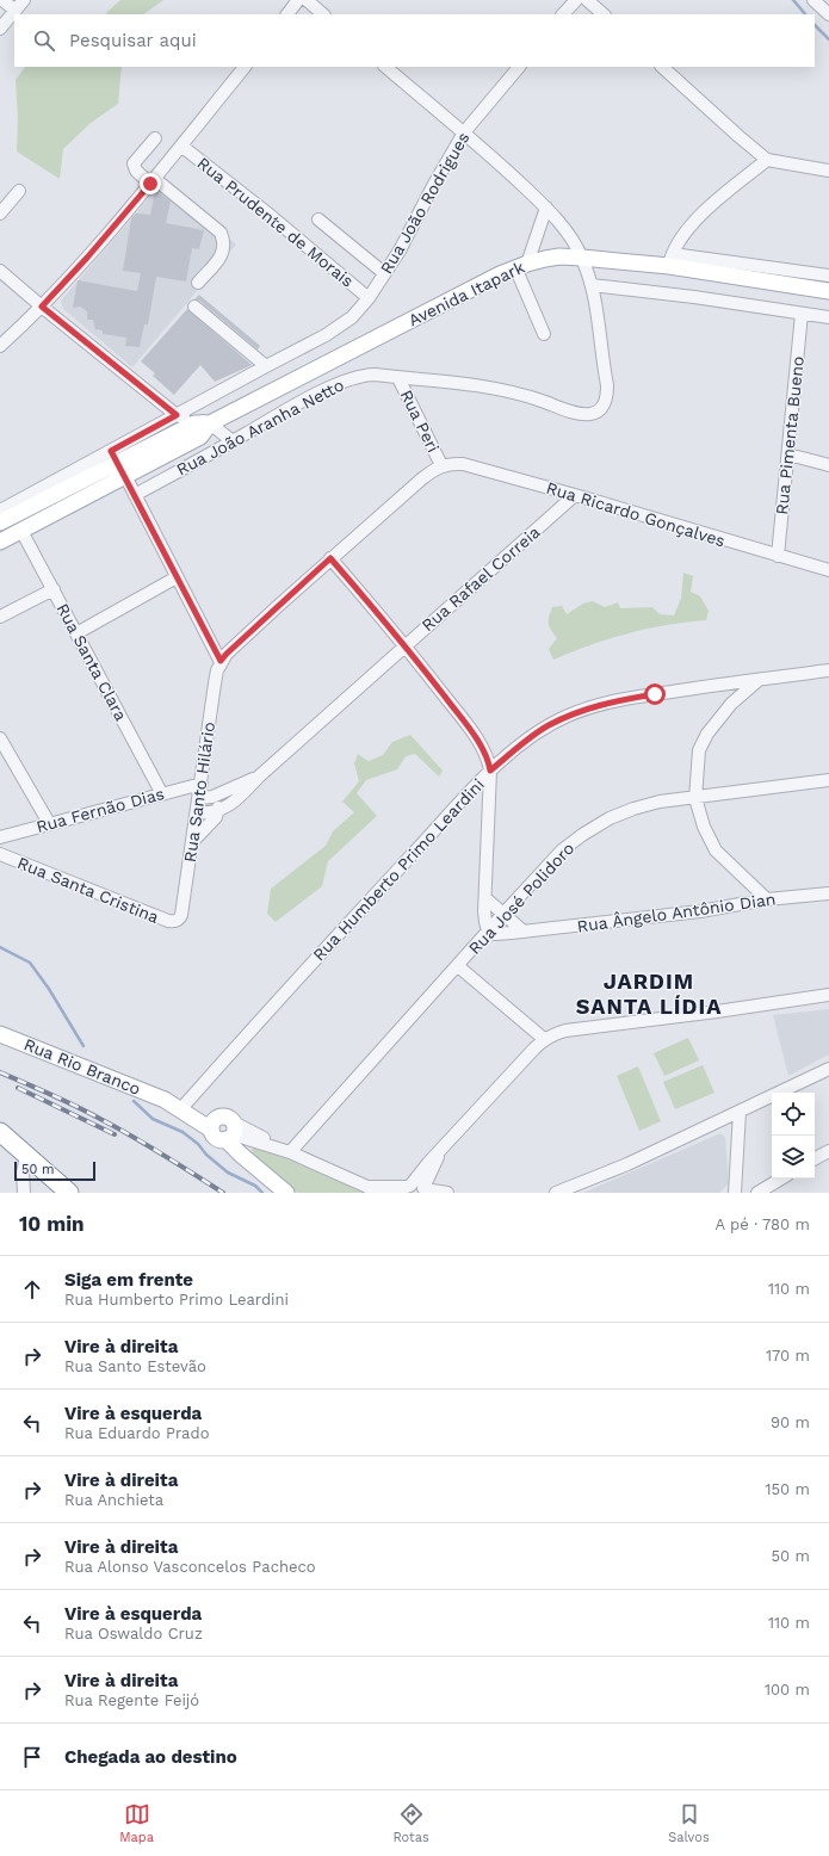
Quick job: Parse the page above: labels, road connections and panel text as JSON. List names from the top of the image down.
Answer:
{
  "streets": {
    "main road": ["Avenida Itapark", "Rua Rio Branco"],
    "street": [
      "Rua João Rodrigues",
      "Rua Prudente de Morais",
      "Rua Peri",
      "Rua João Aranha Netto",
      "Rua Pimenta Bueno",
      "Rua Ricardo Gonçalves",
      "Rua Rafael Correia",
      "Rua Santa Clara",
      "Rua Santo Hilário",
      "Rua Fernão Dias",
      "Rua Humberto Primo Leardini",
      "Rua Santa Cristina",
      "Rua José Polidoro",
      "Rua Ângelo Antônio Dian"
    ]
  },
  "crossings": [
    ["Rua João Rodrigues", "Rua Prudente de Morais"],
    ["Rua João Rodrigues", "Avenida Itapark"],
    ["Rua João Rodrigues", "Rua João Aranha Netto"],
    ["Avenida Itapark", "Rua João Aranha Netto"],
    ["Avenida Itapark", "Rua Santa Clara"],
    ["Rua Peri", "Rua João Aranha Netto"],
    ["Rua Peri", "Rua Ricardo Gonçalves"],
    ["Rua Pimenta Bueno", "Rua Ricardo Gonçalves"],
    ["Rua Ricardo Gonçalves", "Rua Rafael Correia"],
    ["Rua Rafael Correia", "Rua Santo Hilário"],
    ["Rua Santa Clara", "Rua Fernão Dias"],
    ["Rua Santo Hilário", "Rua Fernão Dias"],
    ["Rua Santo Hilário", "Rua Santa Cristina"],
    ["Rua Humberto Primo Leardini", "Rua Rio Branco"],
    ["Rua José Polidoro", "Rua Ângelo Antônio Dian"]
  ],
  "districts": ["JARDIM SANTA LÍDIA"],
  "scale_bar": "50 m",
  "page": {
    "search": "Pesquisar aqui",
    "scale": "50 m",
    "heading": ["10 min", "A pé · 780 m"],
    "list": [
      ["Siga em frente", "Rua Humberto Primo Leardini", "110 m"],
      ["Vire à direita", "Rua Santo Estevão", "170 m"],
      ["Vire à esquerda", "Rua Eduardo Prado", "90 m"],
      ["Vire à direita", "Rua Anchieta", "150 m"],
      ["Vire à direita", "Rua Alonso Vasconcelos Pacheco", "50 m"],
      ["Vire à esquerda", "Rua Oswaldo Cruz", "110 m"],
      ["Vire à direita", "Rua Regente Feijó", "100 m"],
      "Chegada ao destino"
    ],
    "nav": ["Mapa", "Rotas", "Salvos"]
  }
}
